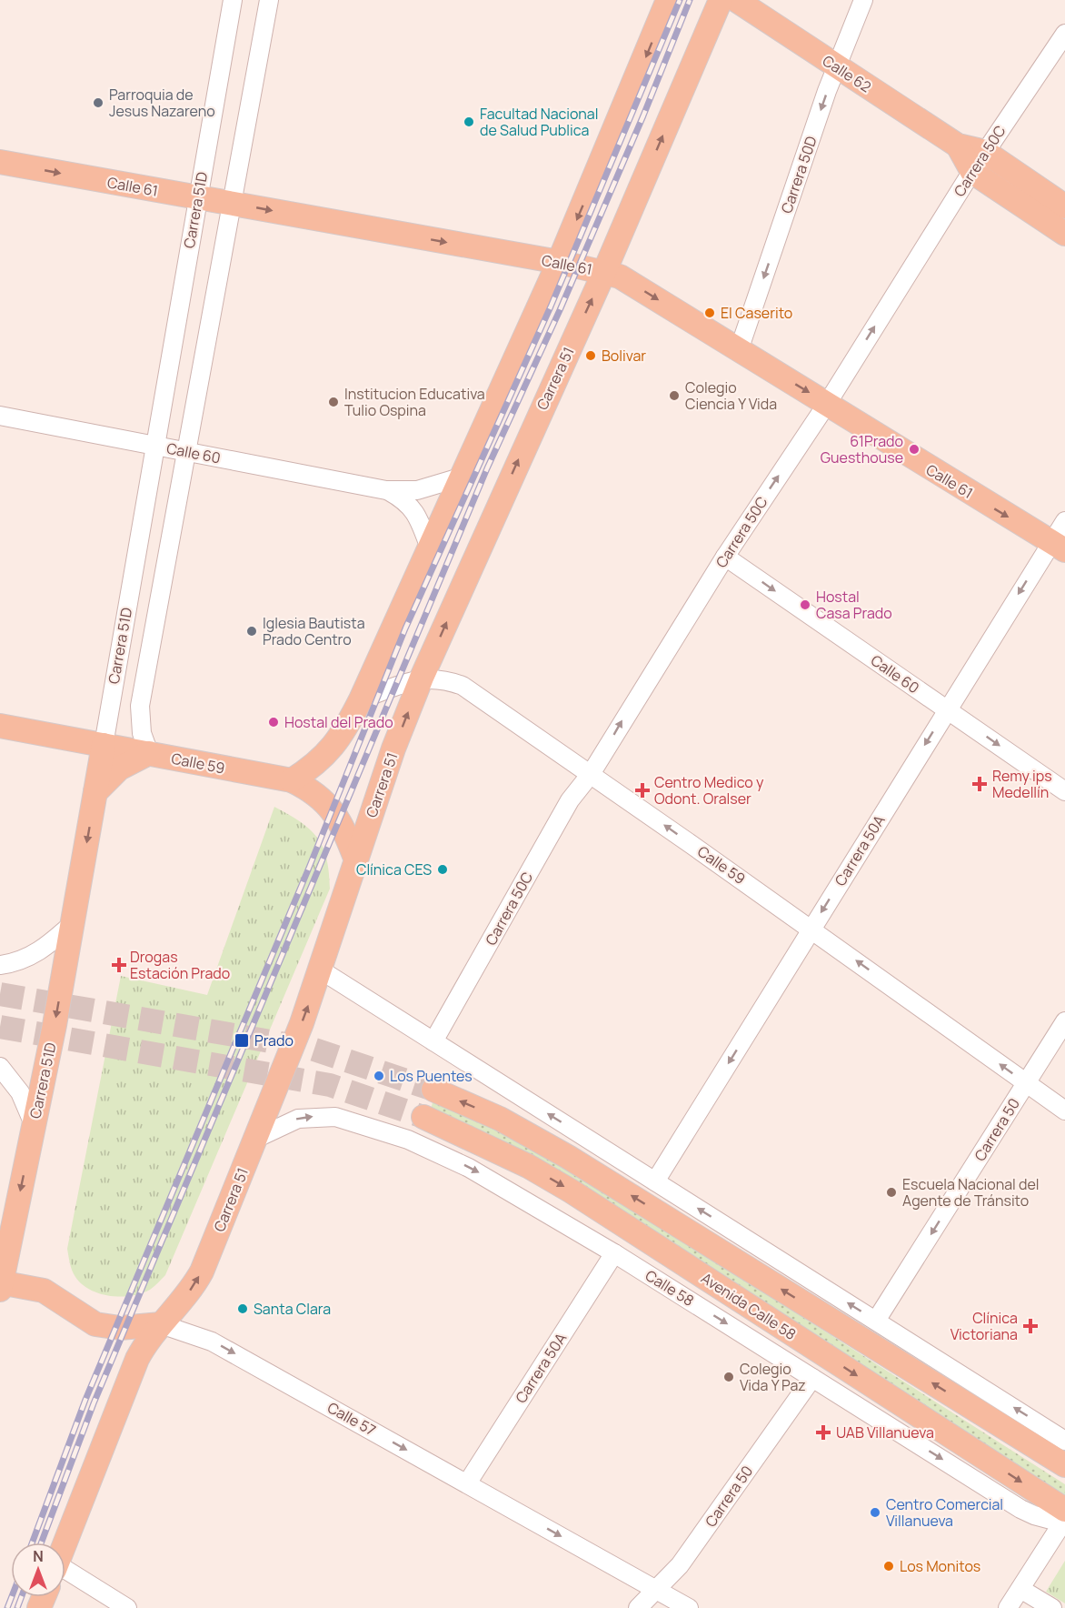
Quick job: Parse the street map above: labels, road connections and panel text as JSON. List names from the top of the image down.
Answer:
{
  "streets": {
    "main road": [
      "Calle 62",
      "Calle 61",
      "Carrera 51D",
      "Carrera 51",
      "Calle 59",
      "Avenida Calle 58",
      "Calle 57"
    ],
    "street": [
      "Carrera 50C",
      "Carrera 50D",
      "Calle 60",
      "Carrera 50A",
      "Carrera 50",
      "Calle 58"
    ]
  },
  "crossings": [
    ["Calle 62", "Carrera 50C"],
    ["Calle 62", "Carrera 50D"],
    ["Carrera 50C", "Calle 61"],
    ["Carrera 50C", "Calle 60"],
    ["Carrera 50C", "Calle 59"],
    ["Carrera 50D", "Calle 61"],
    ["Calle 61", "Carrera 51D"],
    ["Calle 61", "Carrera 51"],
    ["Calle 61", "Carrera 50A"],
    ["Carrera 51D", "Calle 60"],
    ["Carrera 51D", "Calle 59"],
    ["Carrera 51D", "Calle 57"],
    ["Carrera 51", "Calle 59"],
    ["Carrera 51", "Calle 58"],
    ["Carrera 51", "Calle 57"],
    ["Calle 60", "Carrera 50A"],
    ["Calle 59", "Carrera 50A"],
    ["Calle 59", "Carrera 50"],
    ["Carrera 50A", "Calle 58"],
    ["Carrera 50A", "Calle 57"],
    ["Carrera 50", "Calle 58"],
    ["Carrera 50", "Calle 57"],
    ["Calle 58", "Avenida Calle 58"]
  ],
  "one_way": [
    "Carrera 50C",
    "Carrera 50D",
    "Calle 61",
    "Calle 60",
    "Calle 59",
    "Carrera 50A",
    "Carrera 50",
    "Calle 57"
  ],
  "places": {
    "other": [
      "Parroquia de Jesus Nazareno",
      "Facultad Nacional de Salud Publica",
      "El Caserito",
      "Bolivar",
      "Colegio Ciencia Y Vida",
      "Institucion Educativa Tulio Ospina",
      "61Prado Guesthouse",
      "Hostal Casa Prado",
      "Iglesia Bautista Prado Centro",
      "Hostal del Prado",
      "Clínica CES",
      "Los Puentes",
      "Escuela Nacional del Agente de Tránsito",
      "Santa Clara",
      "Colegio Vida Y Paz",
      "Centro Comercial Villanueva",
      "Los Monitos"
    ],
    "health": [
      "Remy ips Medellín",
      "Centro Medico y Odont. Oralser",
      "Drogas Estación Prado",
      "Clínica Victoriana",
      "UAB Villanueva"
    ],
    "transit": ["Prado"]
  },
  "north": "top"
}
